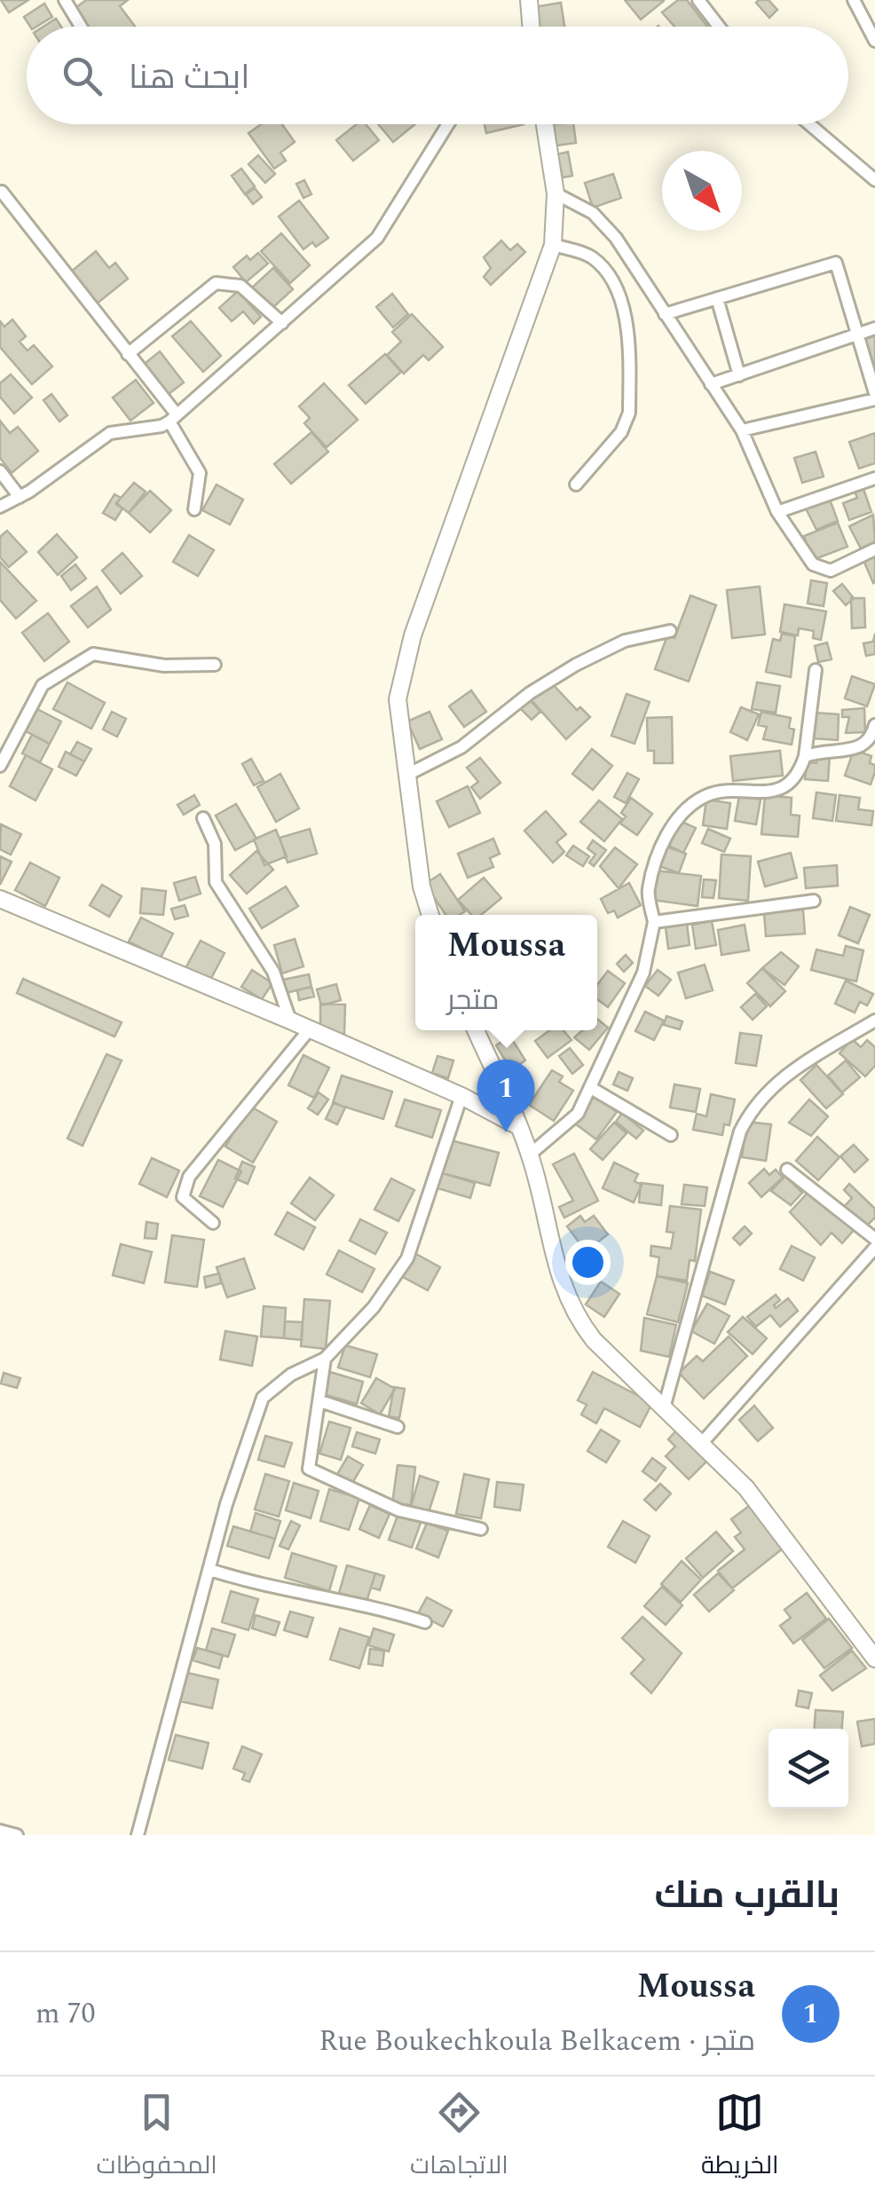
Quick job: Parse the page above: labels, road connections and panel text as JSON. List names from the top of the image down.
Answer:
{
  "north": "bottom right",
  "page": {
    "search": "ابحث هنا",
    "popup": ["Moussa", "متجر"],
    "pins": "1",
    "heading": "بالقرب منك",
    "list": [
      {
        "mark": "1",
        "name": "Moussa",
        "note": "متجر · Rue Boukechkoula Belkacem",
        "value": "70 m"
      }
    ],
    "nav": ["الخريطة", "الاتجاهات", "المحفوظات"]
  }
}
